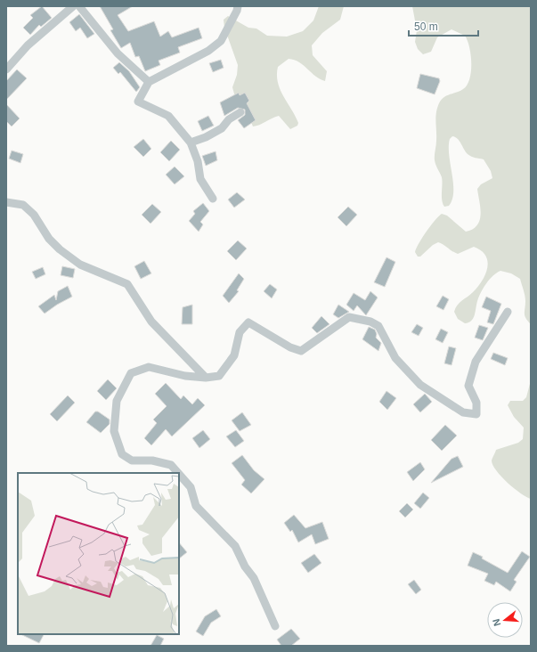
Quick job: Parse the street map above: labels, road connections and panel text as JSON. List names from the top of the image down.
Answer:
{
  "scale_bar": "50 m",
  "north": "left"
}
